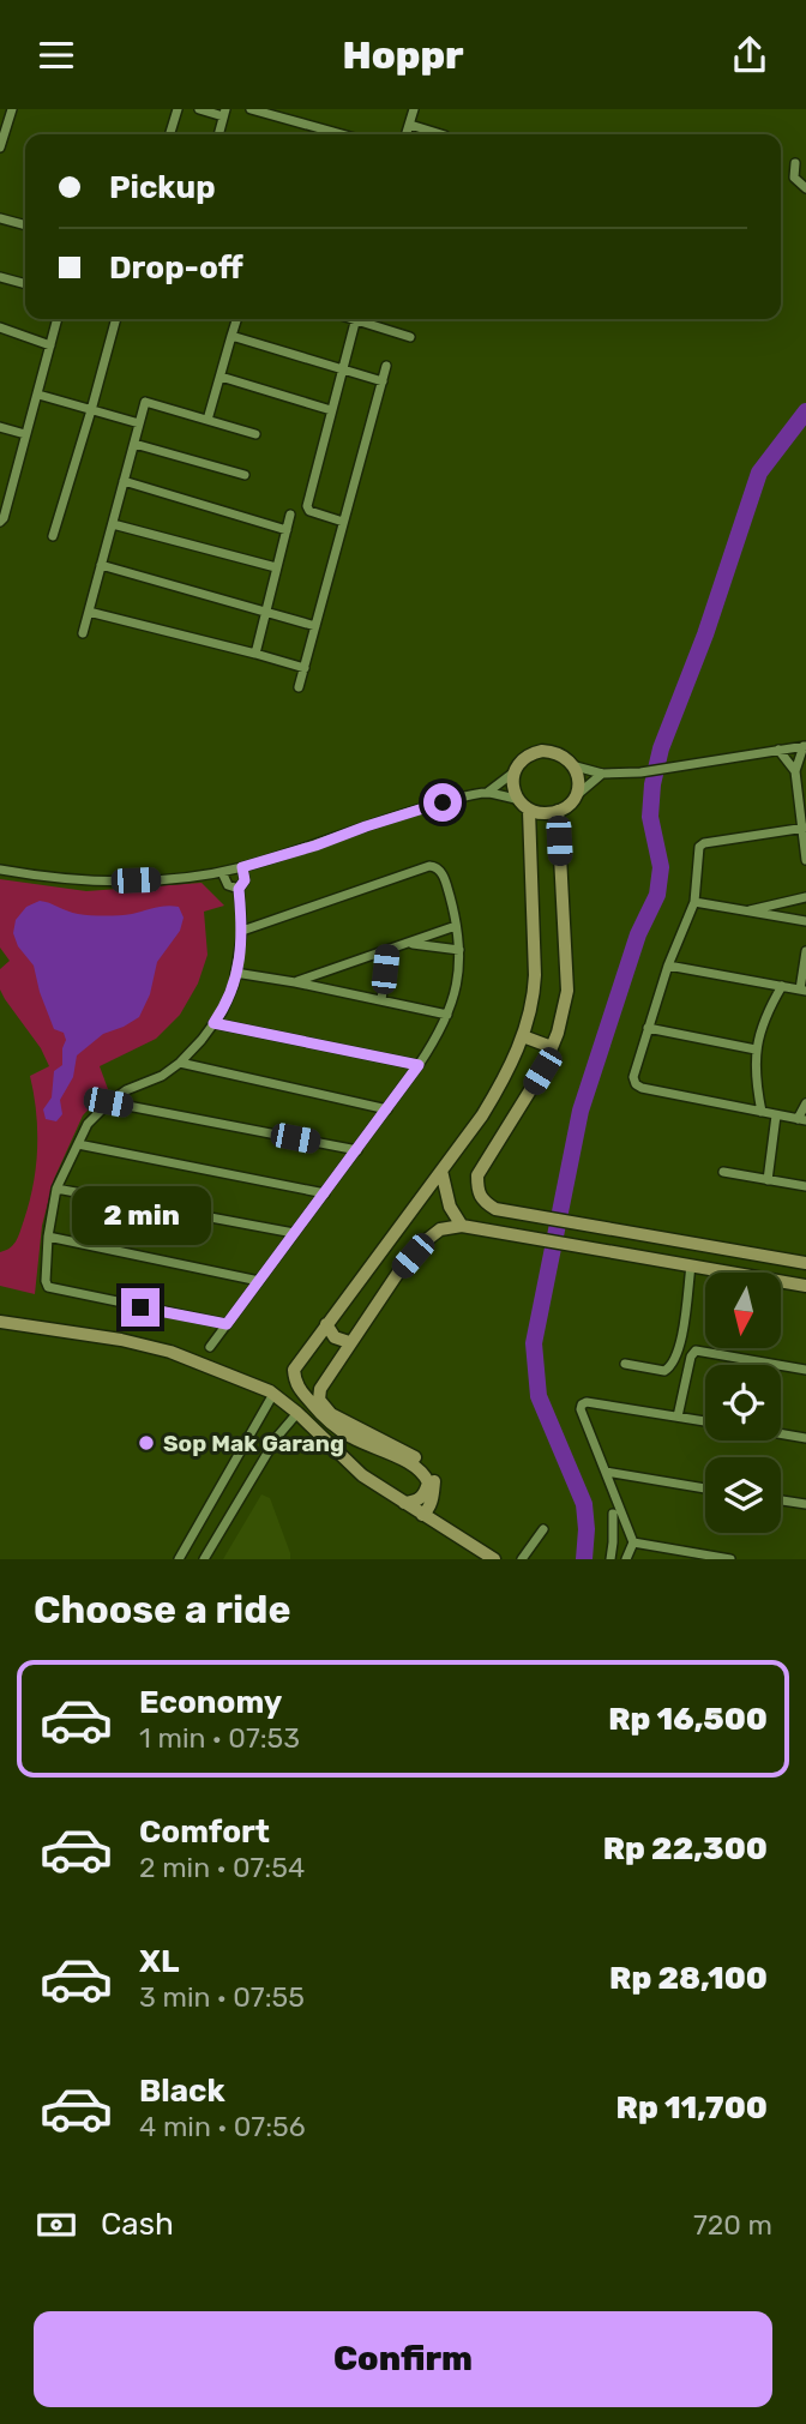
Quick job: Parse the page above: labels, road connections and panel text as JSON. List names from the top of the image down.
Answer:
{
  "places": ["Sop Mak Garang"],
  "north": "bottom",
  "page": {
    "header": "Hoppr",
    "banner": ["Pickup", "Drop-off"],
    "bubble": "2 min",
    "heading": "Choose a ride",
    "list": [
      {
        "name": "Economy",
        "note": "1 min · 07:53",
        "value": "Rp 16,500"
      },
      {
        "name": "Comfort",
        "note": "2 min · 07:54",
        "value": "Rp 22,300"
      },
      {
        "name": "XL",
        "note": "3 min · 07:55",
        "value": "Rp 28,100"
      },
      {
        "name": "Black",
        "note": "4 min · 07:56",
        "value": "Rp 11,700"
      }
    ],
    "pay": ["Cash", "720 m"],
    "buttons": "Confirm"
  }
}
